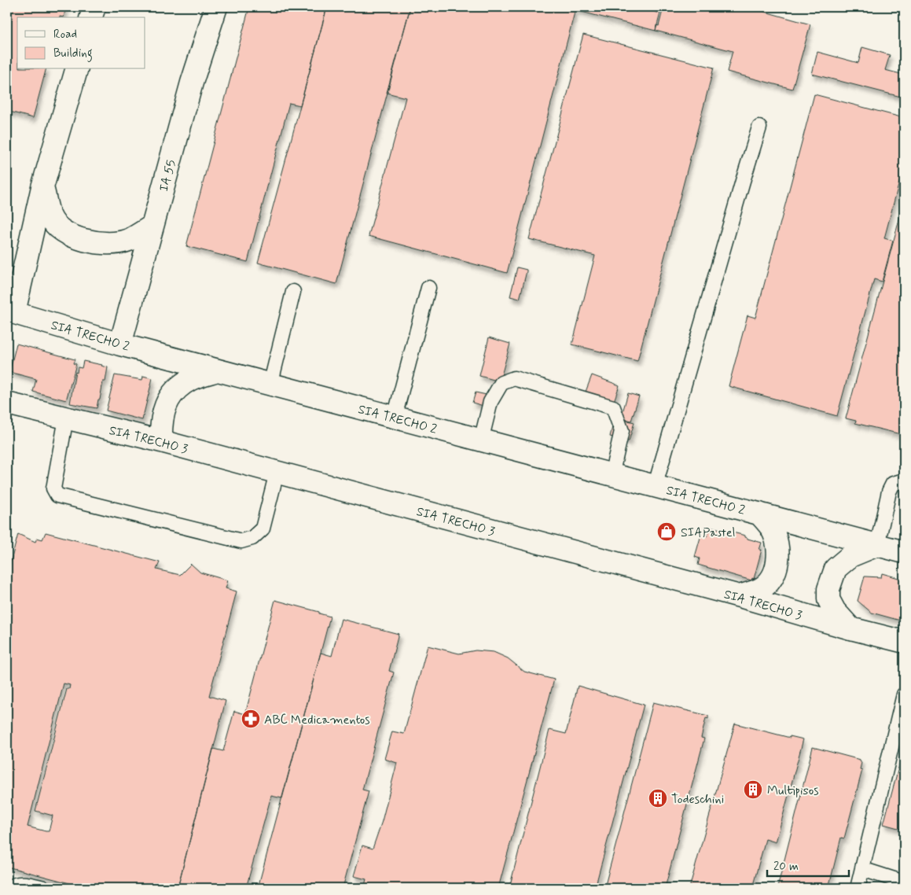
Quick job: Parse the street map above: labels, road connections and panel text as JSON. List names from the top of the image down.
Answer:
{
  "streets": {
    "main road": ["IA 55", "SIA TRECHO 2", "SIA TRECHO 3"]
  },
  "crossings": [
    ["IA 55", "SIA TRECHO 2"]
  ],
  "places": {
    "shop": ["SIAPastel"],
    "pharmacy": ["ABC Medicamentos"],
    "building": ["Multipisos", "Todeschini"]
  },
  "legend": ["Road", "Building"],
  "scale_bar": "20 m"
}
